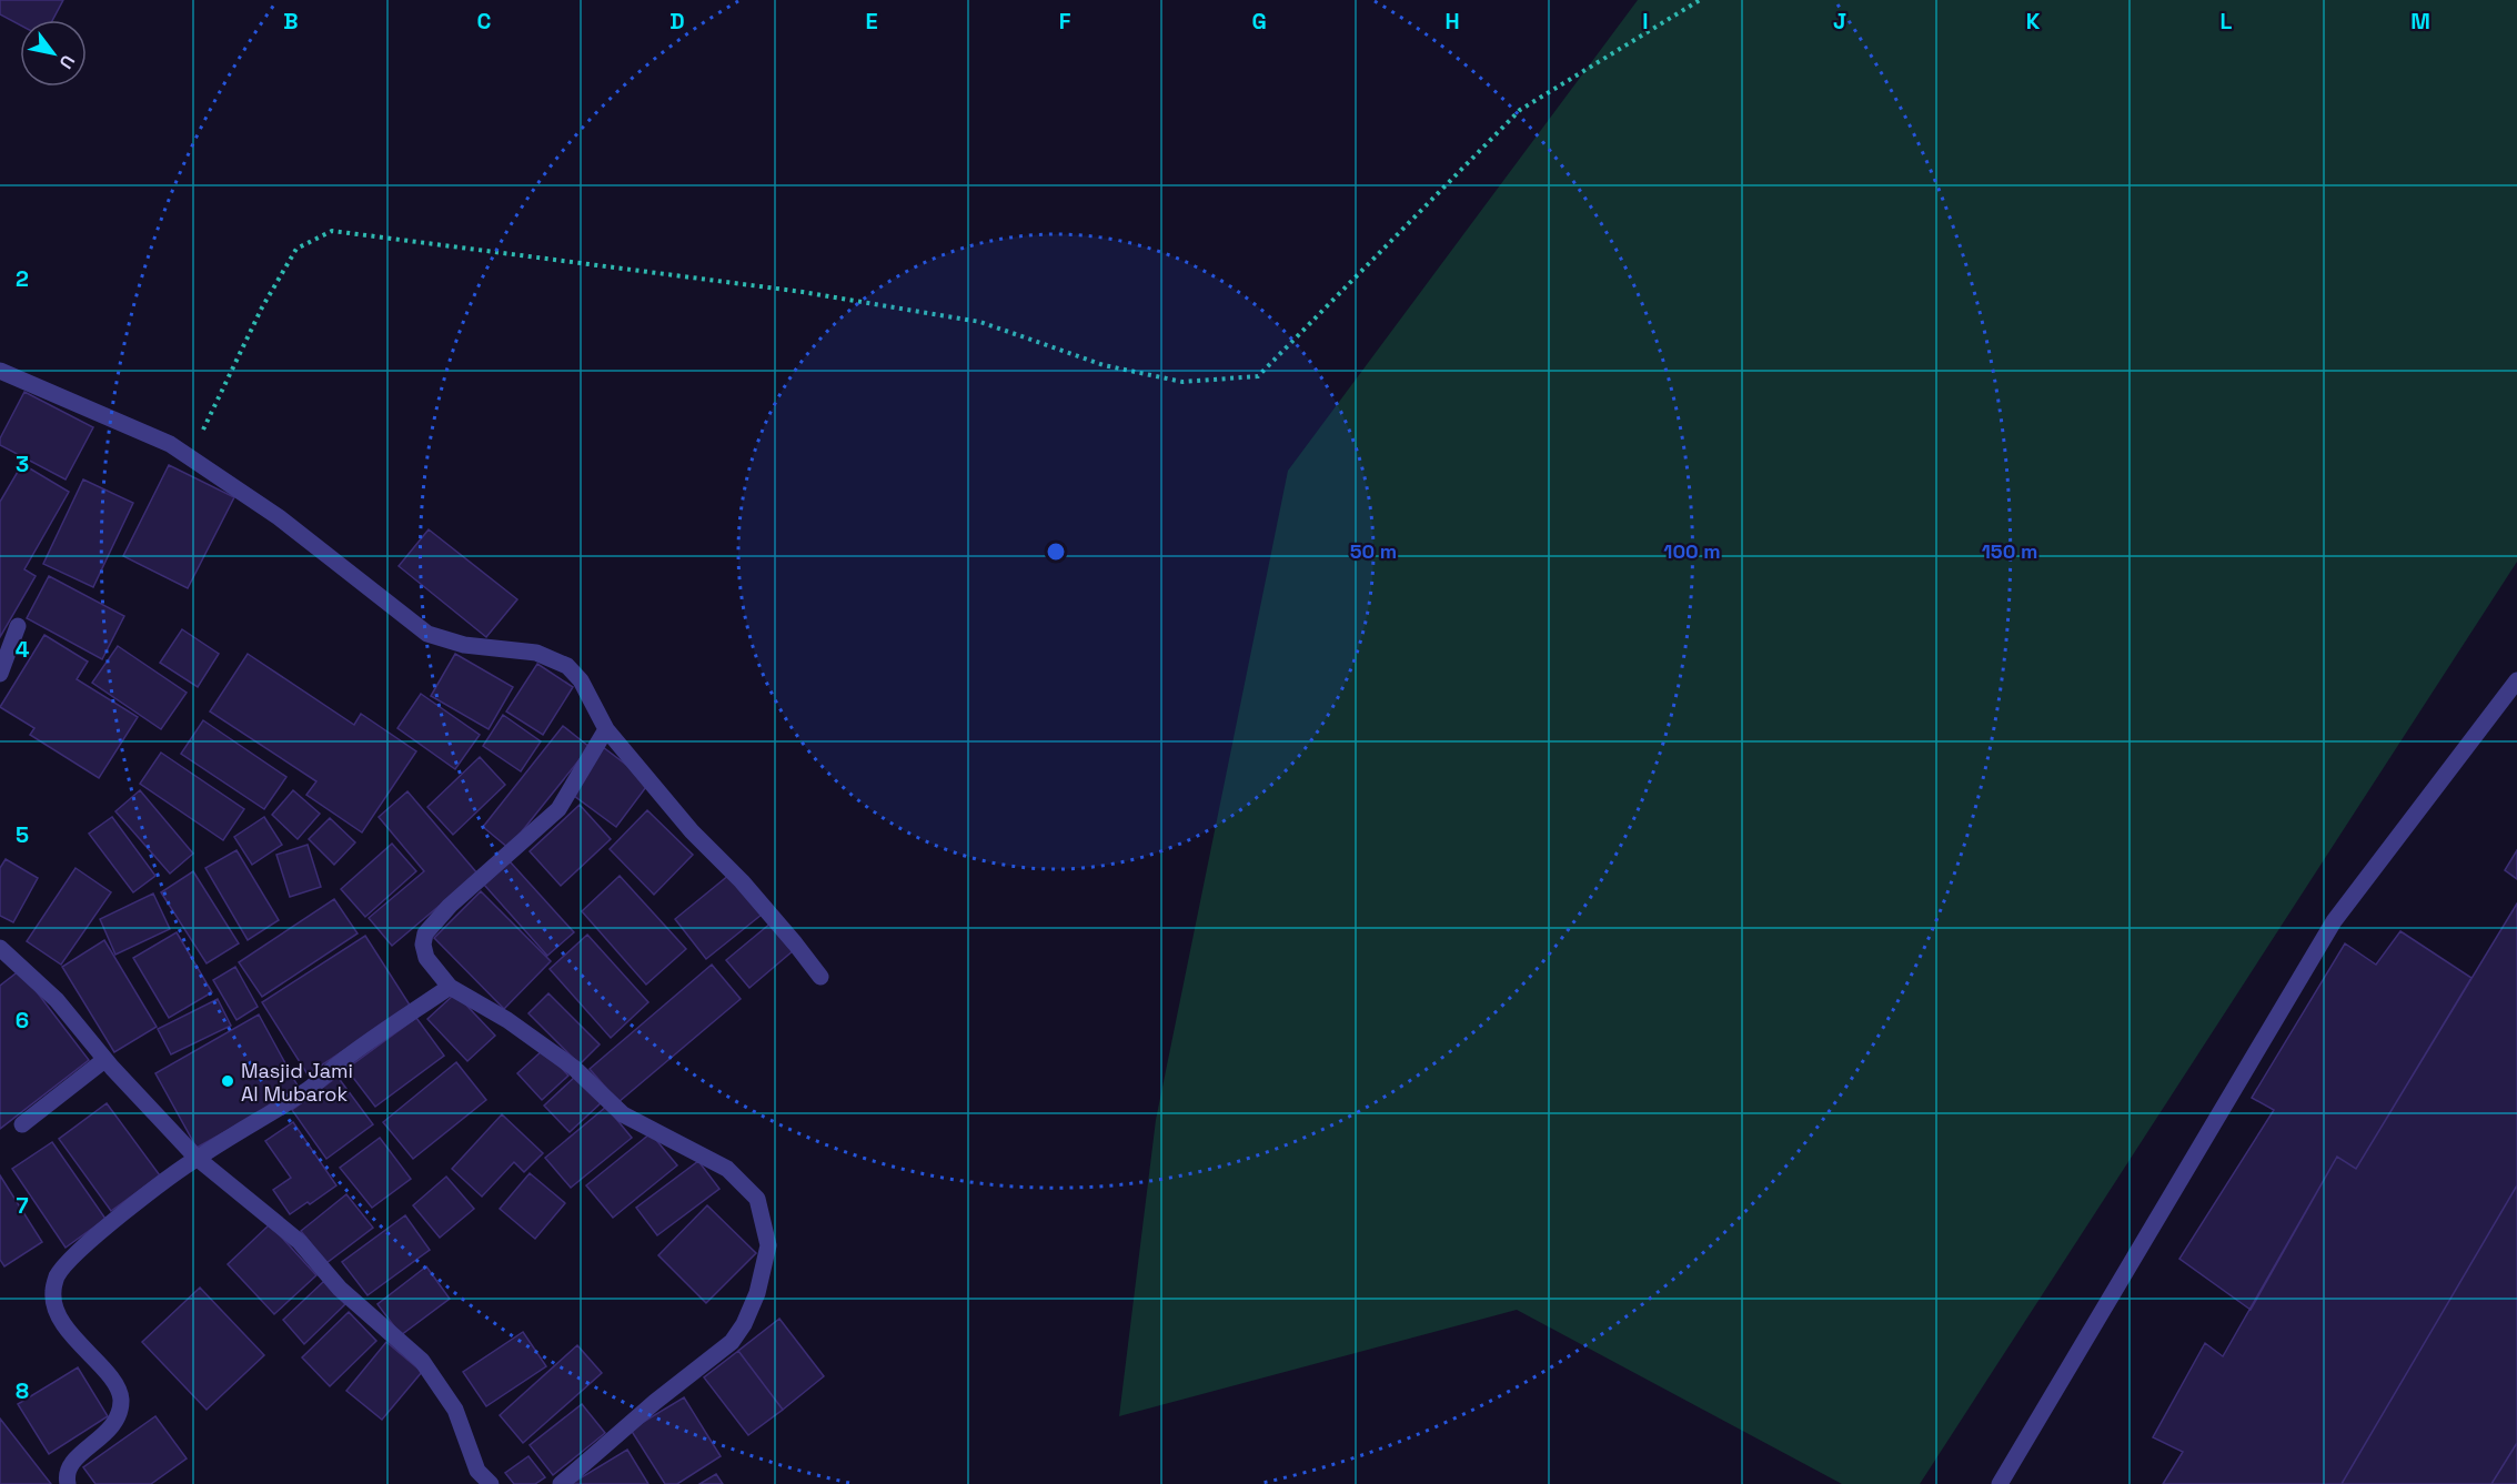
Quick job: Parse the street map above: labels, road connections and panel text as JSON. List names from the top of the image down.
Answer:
{
  "places": ["Masjid Jami Al Mubarok"],
  "north": "bottom right",
  "grid": {
    "columns": [
      "B",
      "C",
      "D",
      "E",
      "F",
      "G",
      "H",
      "I",
      "J",
      "K",
      "L",
      "M"
    ],
    "rows": [
      "2",
      "3",
      "4",
      "5",
      "6",
      "7",
      "8"
    ]
  },
  "rings": ["50 m", "100 m", "150 m"]
}
